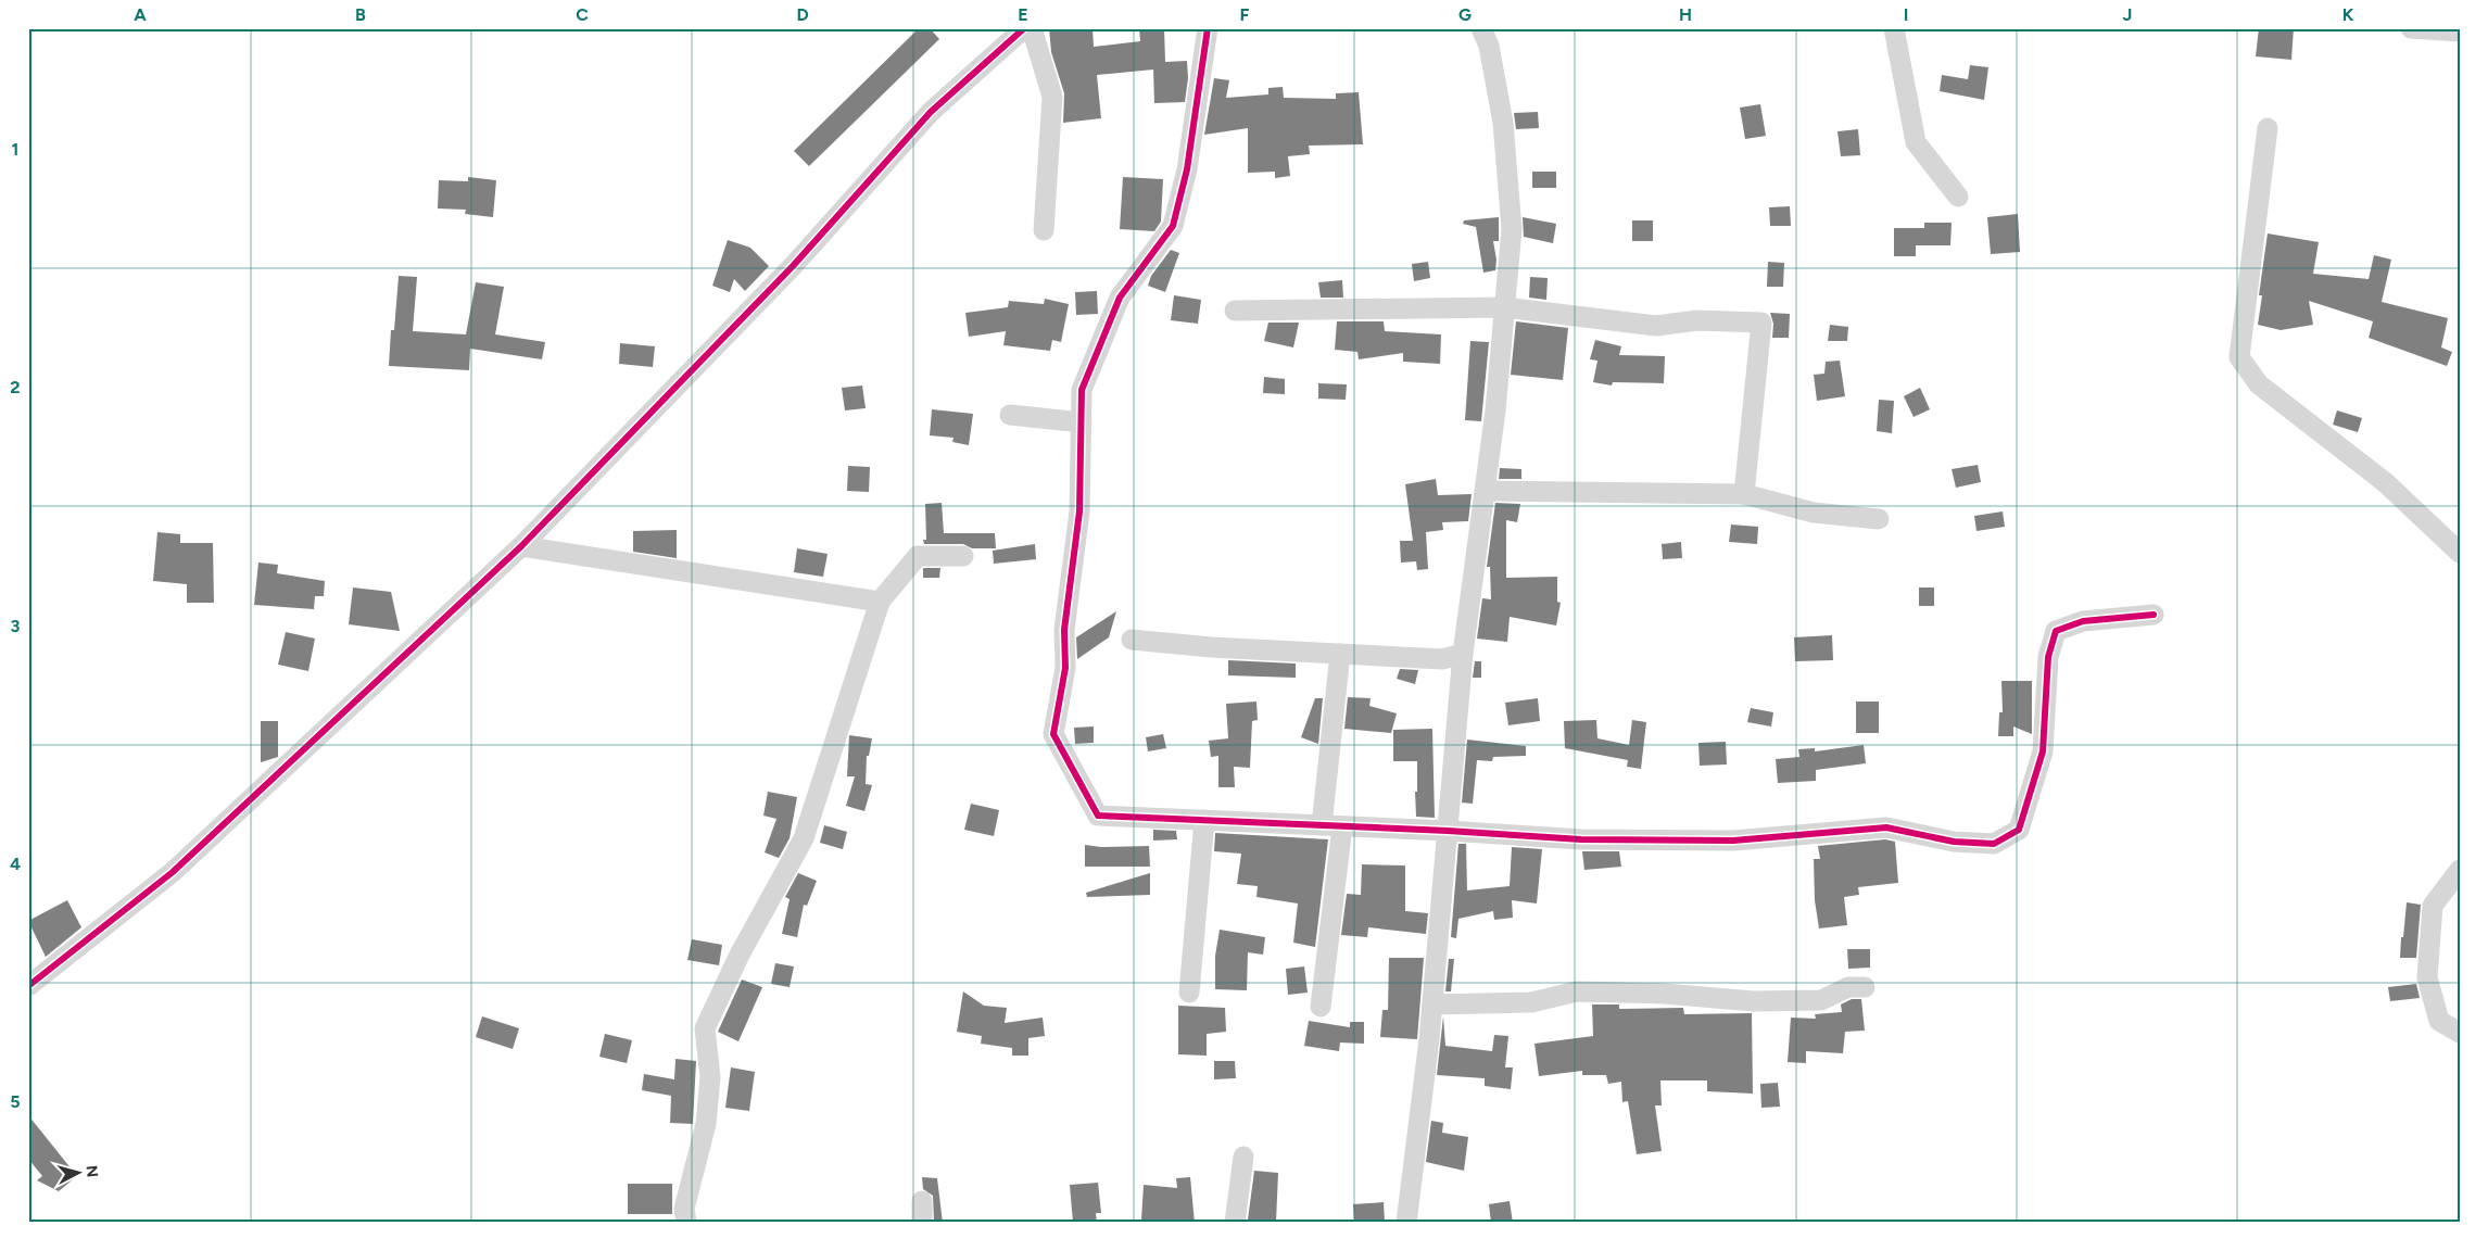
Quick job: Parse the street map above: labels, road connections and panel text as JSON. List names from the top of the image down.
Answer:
{
  "north": "right",
  "grid": {
    "columns": [
      "A",
      "B",
      "C",
      "D",
      "E",
      "F",
      "G",
      "H",
      "I",
      "J",
      "K"
    ],
    "rows": [
      "1",
      "2",
      "3",
      "4",
      "5"
    ]
  }
}
